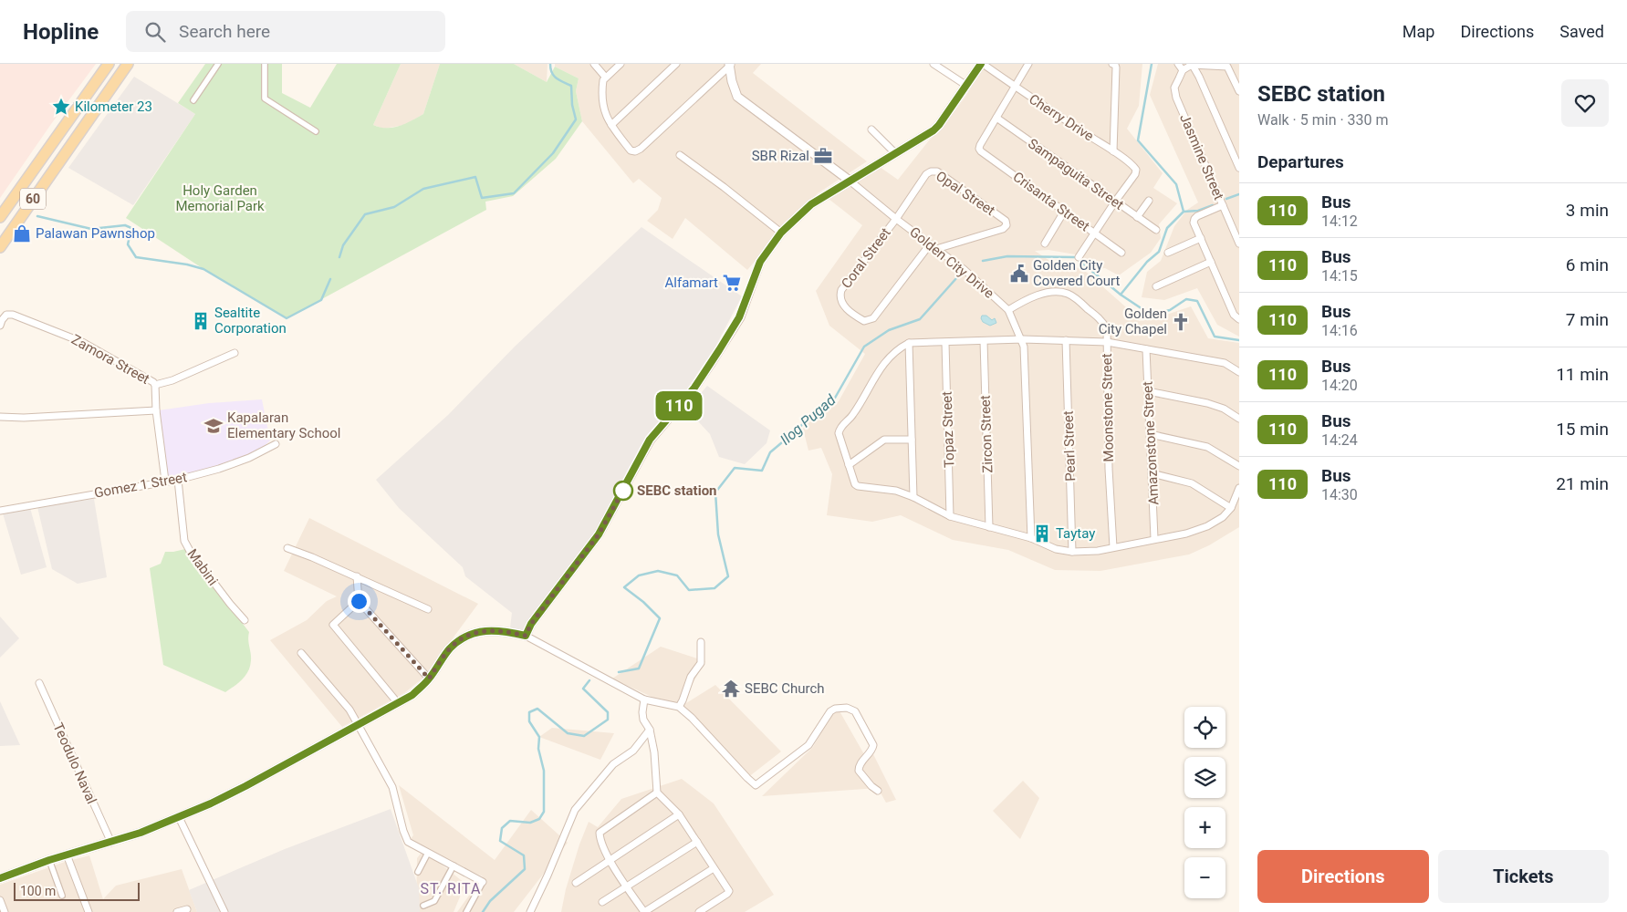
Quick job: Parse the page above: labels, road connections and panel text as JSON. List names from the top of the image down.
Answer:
{
  "streets": {
    "main road": ["60"],
    "street": [
      "Cherry Drive",
      "Jasmine Street",
      "Sampaguita Street",
      "Opal Street",
      "Crisanta Street",
      "Coral Street",
      "Golden City Drive",
      "Zamora Street",
      "Moonstone Street",
      "Topaz Street",
      "Zircon Street",
      "Amazonstone Street",
      "Pearl Street",
      "Gomez 1 Street",
      "Mabini",
      "Teodulo Naval"
    ]
  },
  "crossings": [
    ["Cherry Drive", "Sampaguita Street"],
    ["Sampaguita Street", "Crisanta Street"],
    ["Opal Street", "Coral Street"],
    ["Opal Street", "Golden City Drive"],
    ["Coral Street", "Golden City Drive"],
    ["Golden City Drive", "Moonstone Street"],
    ["Zamora Street", "Gomez 1 Street"],
    ["Gomez 1 Street", "Mabini"]
  ],
  "districts": ["ST. RITA"],
  "water": ["Ilog Pugad"],
  "parks": ["Holy Garden Memorial Park"],
  "places": {
    "place": ["Kilometer 23"],
    "office": ["SBR Rizal"],
    "shop": ["Palawan Pawnshop"],
    "public building": ["Golden City Covered Court"],
    "supermarket": ["Alfamart"],
    "building": ["Sealtite Corporation", "Taytay"],
    "church": ["Golden City Chapel"],
    "school or university": ["Kapalaran Elementary School"],
    "other": ["SEBC station"],
    "temple": ["SEBC Church"]
  },
  "lines": ["bus line 110"],
  "scale_bar": "100 m",
  "page": {
    "header": "Hopline",
    "search": "Search here",
    "nav": ["Map", "Directions", "Saved"],
    "on_map": "110",
    "heading": [
      ["SEBC station", "Walk · 5 min · 330 m"],
      "Departures"
    ],
    "list": [
      {
        "mark": "110",
        "name": "Bus",
        "note": "14:12",
        "value": "3 min"
      },
      {
        "mark": "110",
        "name": "Bus",
        "note": "14:15",
        "value": "6 min"
      },
      {
        "mark": "110",
        "name": "Bus",
        "note": "14:16",
        "value": "7 min"
      },
      {
        "mark": "110",
        "name": "Bus",
        "note": "14:20",
        "value": "11 min"
      },
      {
        "mark": "110",
        "name": "Bus",
        "note": "14:24",
        "value": "15 min"
      },
      {
        "mark": "110",
        "name": "Bus",
        "note": "14:30",
        "value": "21 min"
      }
    ],
    "map_buttons": ["+", "−"],
    "buttons": ["Directions", "Tickets"],
    "scale": "100 m"
  }
}
